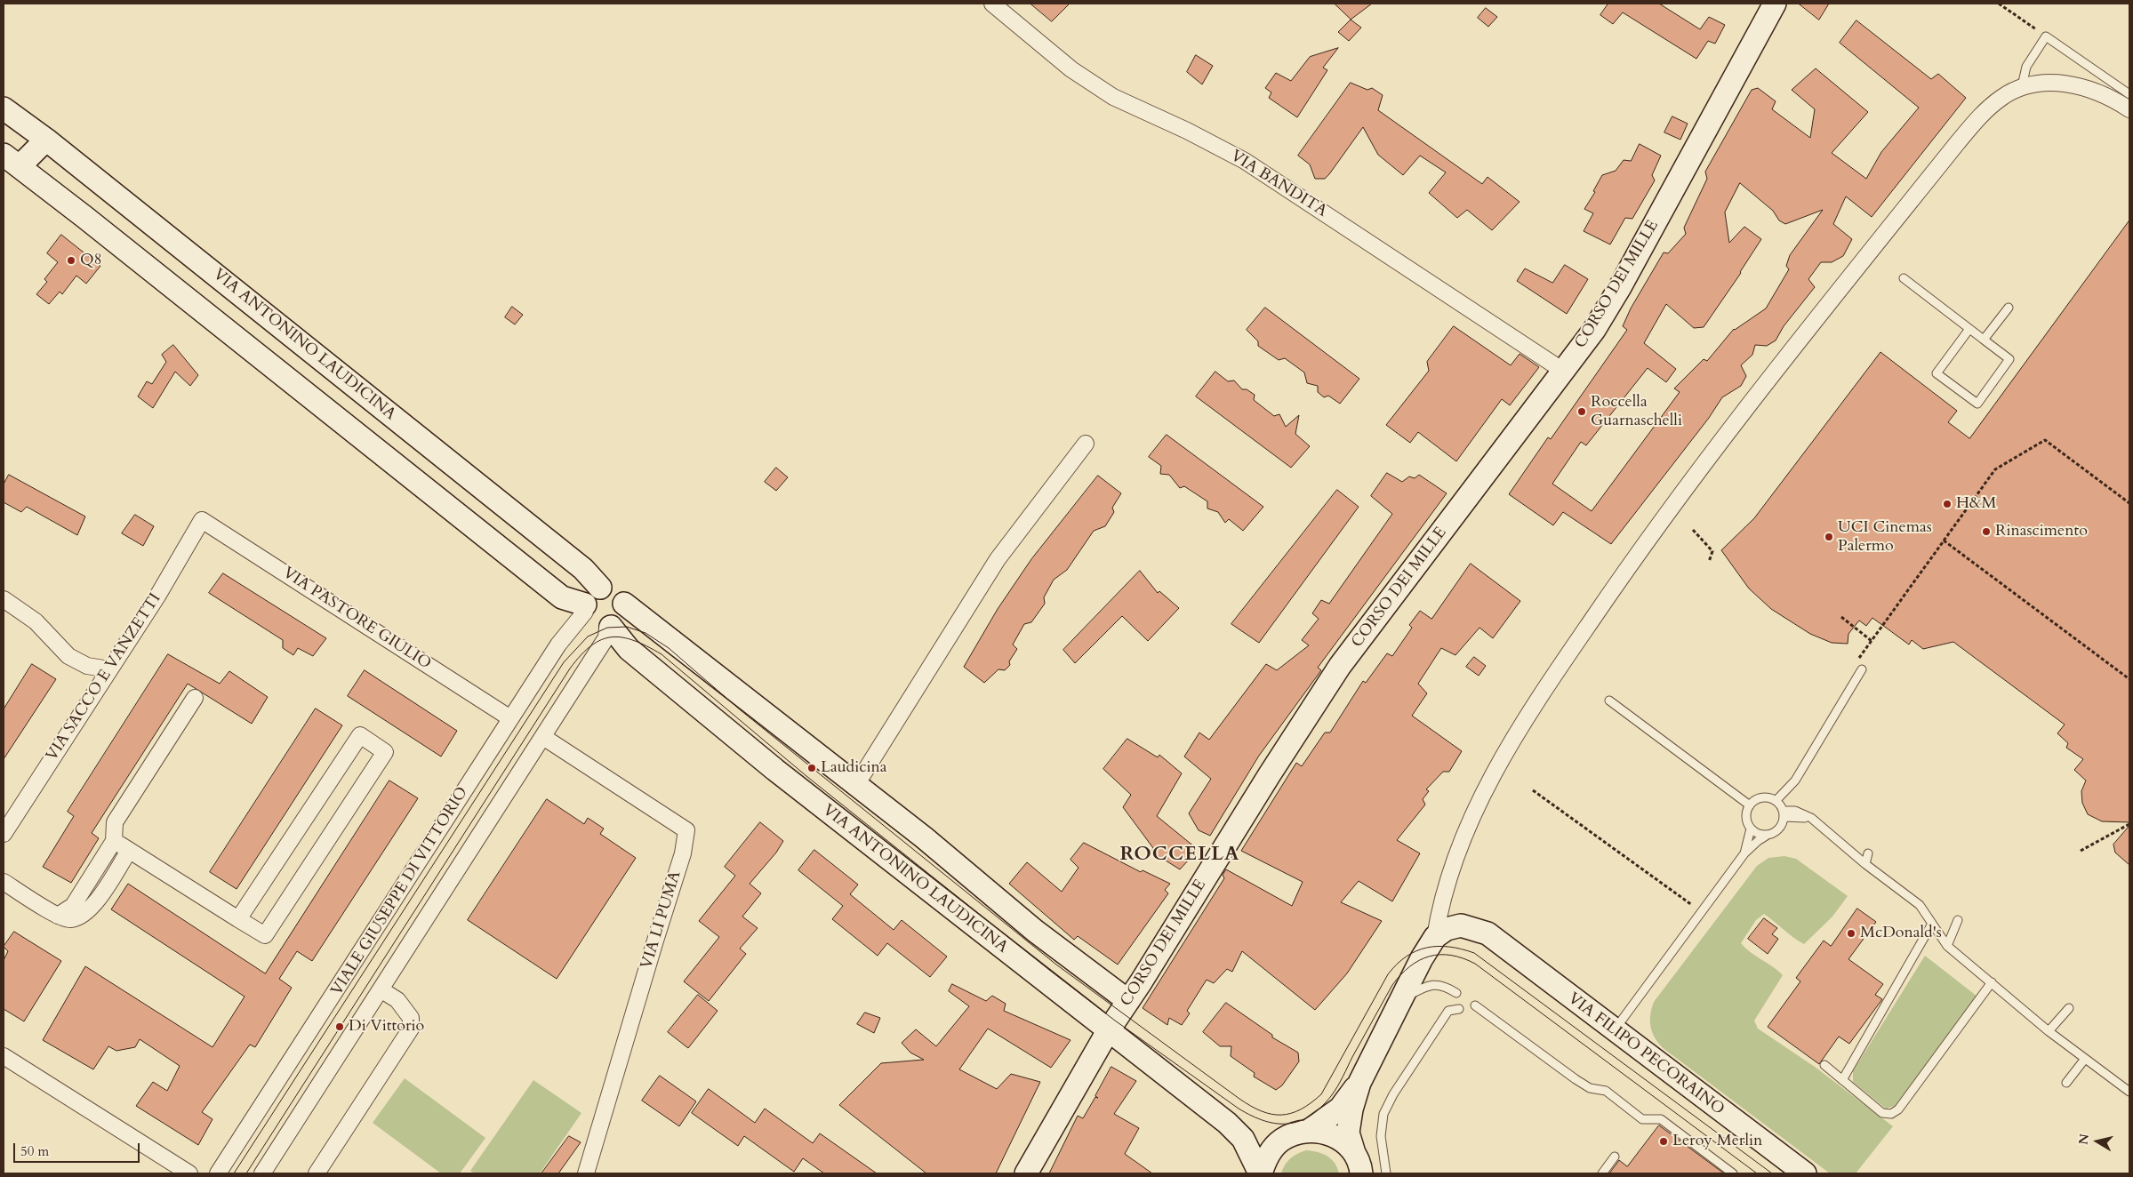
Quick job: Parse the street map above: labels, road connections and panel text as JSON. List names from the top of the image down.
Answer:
{
  "streets": {
    "street": [
      "VIA BANDITA",
      "CORSO DEI MILLE",
      "VIA ANTONINO LAUDICINA",
      "VIA PASTORE GIULIO",
      "VIA SACCO E VANZETTI",
      "VIALE GIUSEPPE DI VITTORIO",
      "VIA LI PUMA",
      "VIA FILIPO PECORAINO"
    ]
  },
  "crossings": [
    ["VIA BANDITA", "CORSO DEI MILLE"],
    ["CORSO DEI MILLE", "VIA ANTONINO LAUDICINA"],
    ["VIA ANTONINO LAUDICINA", "VIALE GIUSEPPE DI VITTORIO"],
    ["VIA PASTORE GIULIO", "VIA SACCO E VANZETTI"],
    ["VIA PASTORE GIULIO", "VIALE GIUSEPPE DI VITTORIO"]
  ],
  "districts": ["ROCCELLA"],
  "places": [
    "Q8",
    "Roccella Guarnaschelli",
    "H&M",
    "Rinascimento",
    "UCI Cinemas Palermo",
    "Laudicina",
    "McDonald's",
    "Di Vittorio",
    "Leroy Merlin"
  ],
  "scale_bar": "50 m",
  "north": "left"
}
